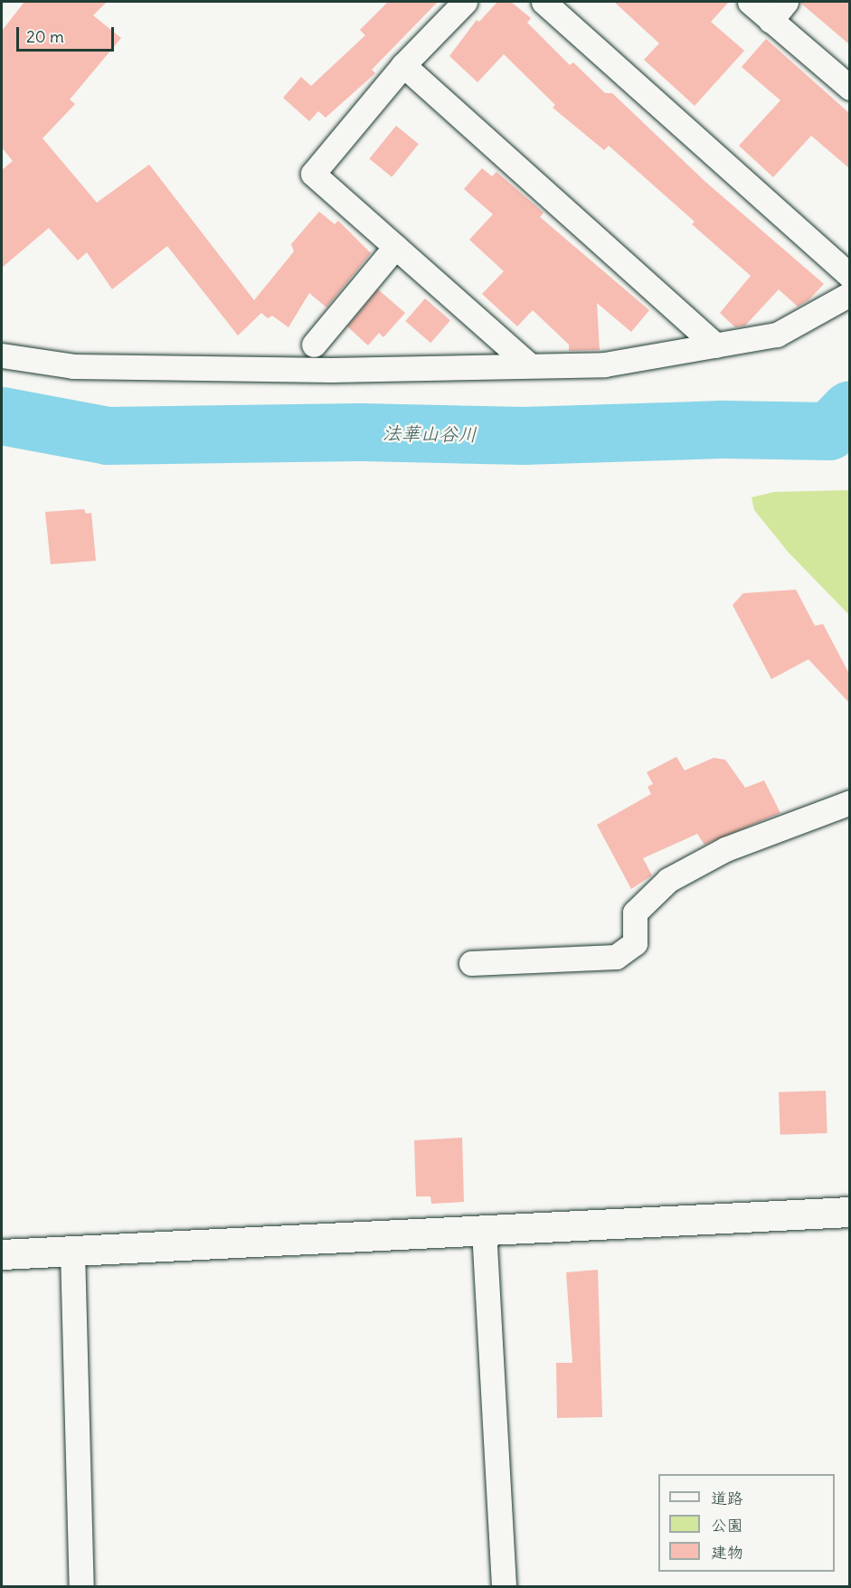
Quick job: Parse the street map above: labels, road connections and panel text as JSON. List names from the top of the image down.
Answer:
{
  "water": ["法華山谷川"],
  "legend": ["道路", "公園", "建物"],
  "scale_bar": "20 m"
}
